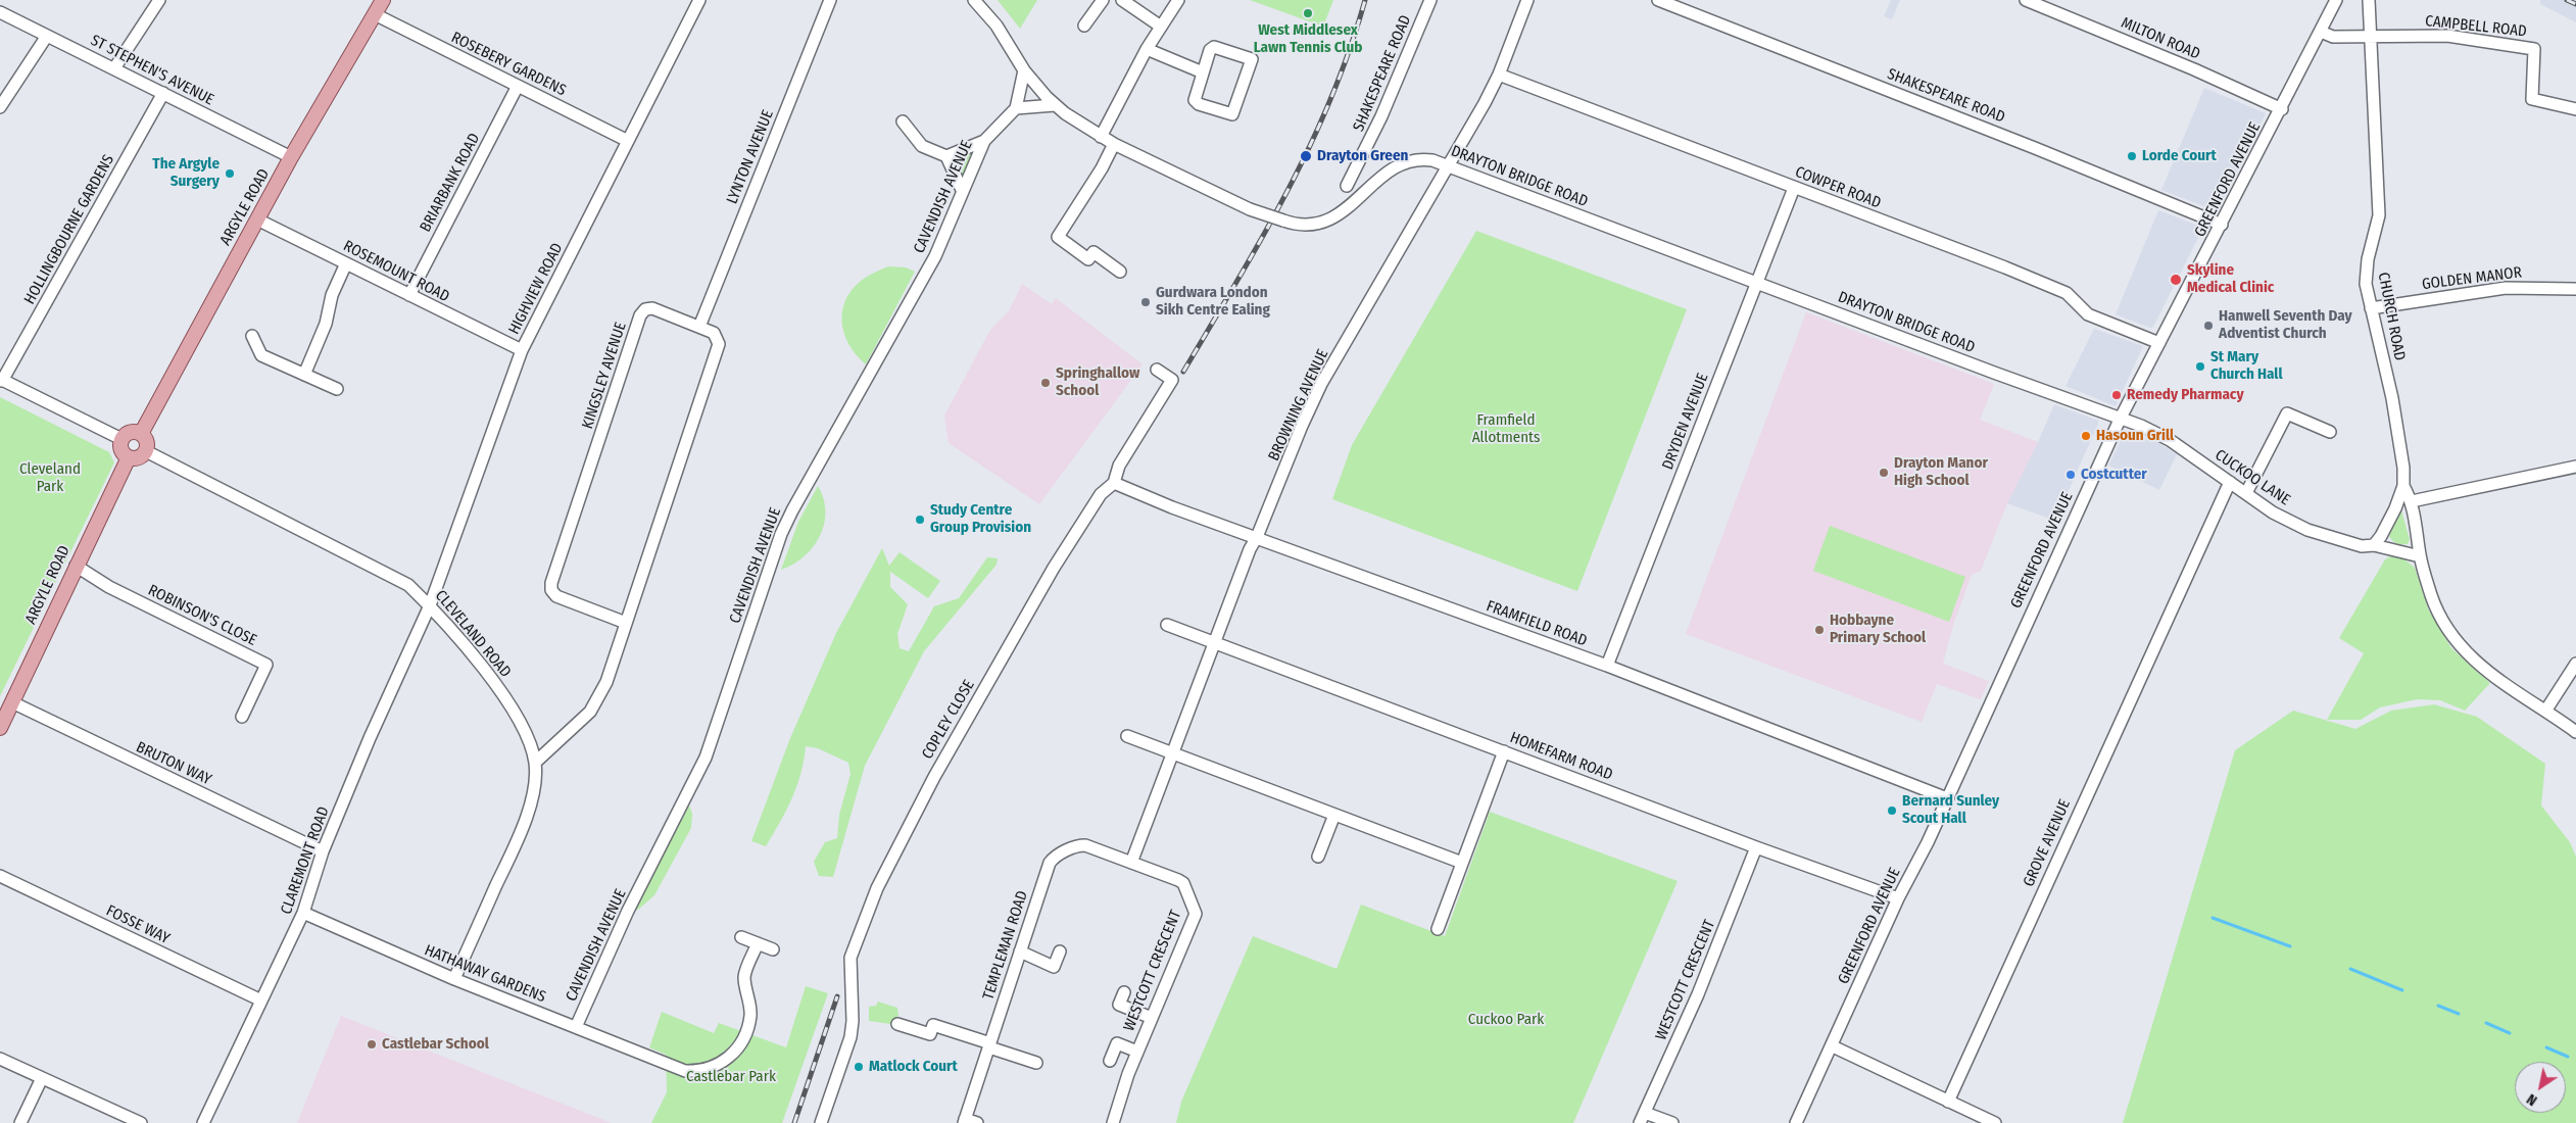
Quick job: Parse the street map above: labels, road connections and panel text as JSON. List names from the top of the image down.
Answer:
{
  "streets": {
    "main road": ["ARGYLE ROAD"],
    "street": [
      "CAMPBELL ROAD",
      "MILTON ROAD",
      "ROSEBERY GARDENS",
      "ST STEPHEN'S AVENUE",
      "SHAKESPEARE ROAD",
      "LYNTON AVENUE",
      "DRAYTON BRIDGE ROAD",
      "GREENFORD AVENUE",
      "BRIARBANK ROAD",
      "COWPER ROAD",
      "CAVENDISH AVENUE",
      "HOLLINGBOURNE GARDENS",
      "ROSEMOUNT ROAD",
      "GOLDEN MANOR",
      "HIGHVIEW ROAD",
      "CHURCH ROAD",
      "KINGSLEY AVENUE",
      "BROWNING AVENUE",
      "DRYDEN AVENUE",
      "CUCKOO LANE",
      "ROBINSON'S CLOSE",
      "FRAMFIELD ROAD",
      "CLEVELAND ROAD",
      "COPLEY CLOSE",
      "HOMEFARM ROAD",
      "BRUTON WAY",
      "GROVE AVENUE",
      "CLAREMONT ROAD",
      "FOSSE WAY",
      "TEMPLEMAN ROAD",
      "WESTCOTT CRESCENT",
      "HATHAWAY GARDENS"
    ]
  },
  "crossings": [
    ["CAMPBELL ROAD", "GREENFORD AVENUE"],
    ["CAMPBELL ROAD", "CHURCH ROAD"],
    ["MILTON ROAD", "GREENFORD AVENUE"],
    ["ROSEBERY GARDENS", "BRIARBANK ROAD"],
    ["ROSEBERY GARDENS", "ARGYLE ROAD"],
    ["ROSEBERY GARDENS", "HIGHVIEW ROAD"],
    ["ST STEPHEN'S AVENUE", "ARGYLE ROAD"],
    ["ST STEPHEN'S AVENUE", "HOLLINGBOURNE GARDENS"],
    ["SHAKESPEARE ROAD", "GREENFORD AVENUE"],
    ["LYNTON AVENUE", "KINGSLEY AVENUE"],
    ["DRAYTON BRIDGE ROAD", "GREENFORD AVENUE"],
    ["DRAYTON BRIDGE ROAD", "BROWNING AVENUE"],
    ["DRAYTON BRIDGE ROAD", "DRYDEN AVENUE"],
    ["DRAYTON BRIDGE ROAD", "CUCKOO LANE"],
    ["GREENFORD AVENUE", "COWPER ROAD"],
    ["GREENFORD AVENUE", "CUCKOO LANE"],
    ["GREENFORD AVENUE", "FRAMFIELD ROAD"],
    ["GREENFORD AVENUE", "HOMEFARM ROAD"],
    ["BRIARBANK ROAD", "ROSEMOUNT ROAD"],
    ["COWPER ROAD", "BROWNING AVENUE"],
    ["COWPER ROAD", "DRYDEN AVENUE"],
    ["CAVENDISH AVENUE", "HATHAWAY GARDENS"],
    ["ARGYLE ROAD", "ROSEMOUNT ROAD"],
    ["ARGYLE ROAD", "ROBINSON'S CLOSE"],
    ["ARGYLE ROAD", "CLEVELAND ROAD"],
    ["ARGYLE ROAD", "BRUTON WAY"],
    ["ROSEMOUNT ROAD", "HIGHVIEW ROAD"],
    ["GOLDEN MANOR", "CHURCH ROAD"],
    ["HIGHVIEW ROAD", "CLEVELAND ROAD"],
    ["HIGHVIEW ROAD", "CLAREMONT ROAD"],
    ["CHURCH ROAD", "CUCKOO LANE"],
    ["BROWNING AVENUE", "FRAMFIELD ROAD"],
    ["BROWNING AVENUE", "HOMEFARM ROAD"],
    ["BROWNING AVENUE", "TEMPLEMAN ROAD"],
    ["BROWNING AVENUE", "WESTCOTT CRESCENT"],
    ["DRYDEN AVENUE", "FRAMFIELD ROAD"],
    ["CUCKOO LANE", "GROVE AVENUE"],
    ["FRAMFIELD ROAD", "COPLEY CLOSE"],
    ["CLEVELAND ROAD", "CLAREMONT ROAD"],
    ["CLEVELAND ROAD", "HATHAWAY GARDENS"],
    ["HOMEFARM ROAD", "WESTCOTT CRESCENT"],
    ["BRUTON WAY", "CLAREMONT ROAD"],
    ["CLAREMONT ROAD", "FOSSE WAY"],
    ["CLAREMONT ROAD", "HATHAWAY GARDENS"],
    ["TEMPLEMAN ROAD", "WESTCOTT CRESCENT"]
  ],
  "parks": [
    "Framfield Allotments",
    "Cleveland Park",
    "Cuckoo Park",
    "Castlebar Park"
  ],
  "places": [
    "West Middlesex Lawn Tennis Club",
    "Drayton Green",
    "Lorde Court",
    "The Argyle Surgery",
    "Skyline Medical Clinic",
    "Gurdwara London Sikh Centre Ealing",
    "Hanwell Seventh Day Adventist Church",
    "St Mary Church Hall",
    "Springhallow School",
    "Remedy Pharmacy",
    "Hasoun Grill",
    "Drayton Manor High School",
    "Costcutter",
    "Study Centre Group Provision",
    "Hobbayne Primary School",
    "Bernard Sunley Scout Hall",
    "Castlebar School",
    "Matlock Court"
  ],
  "north": "bottom left"
}
